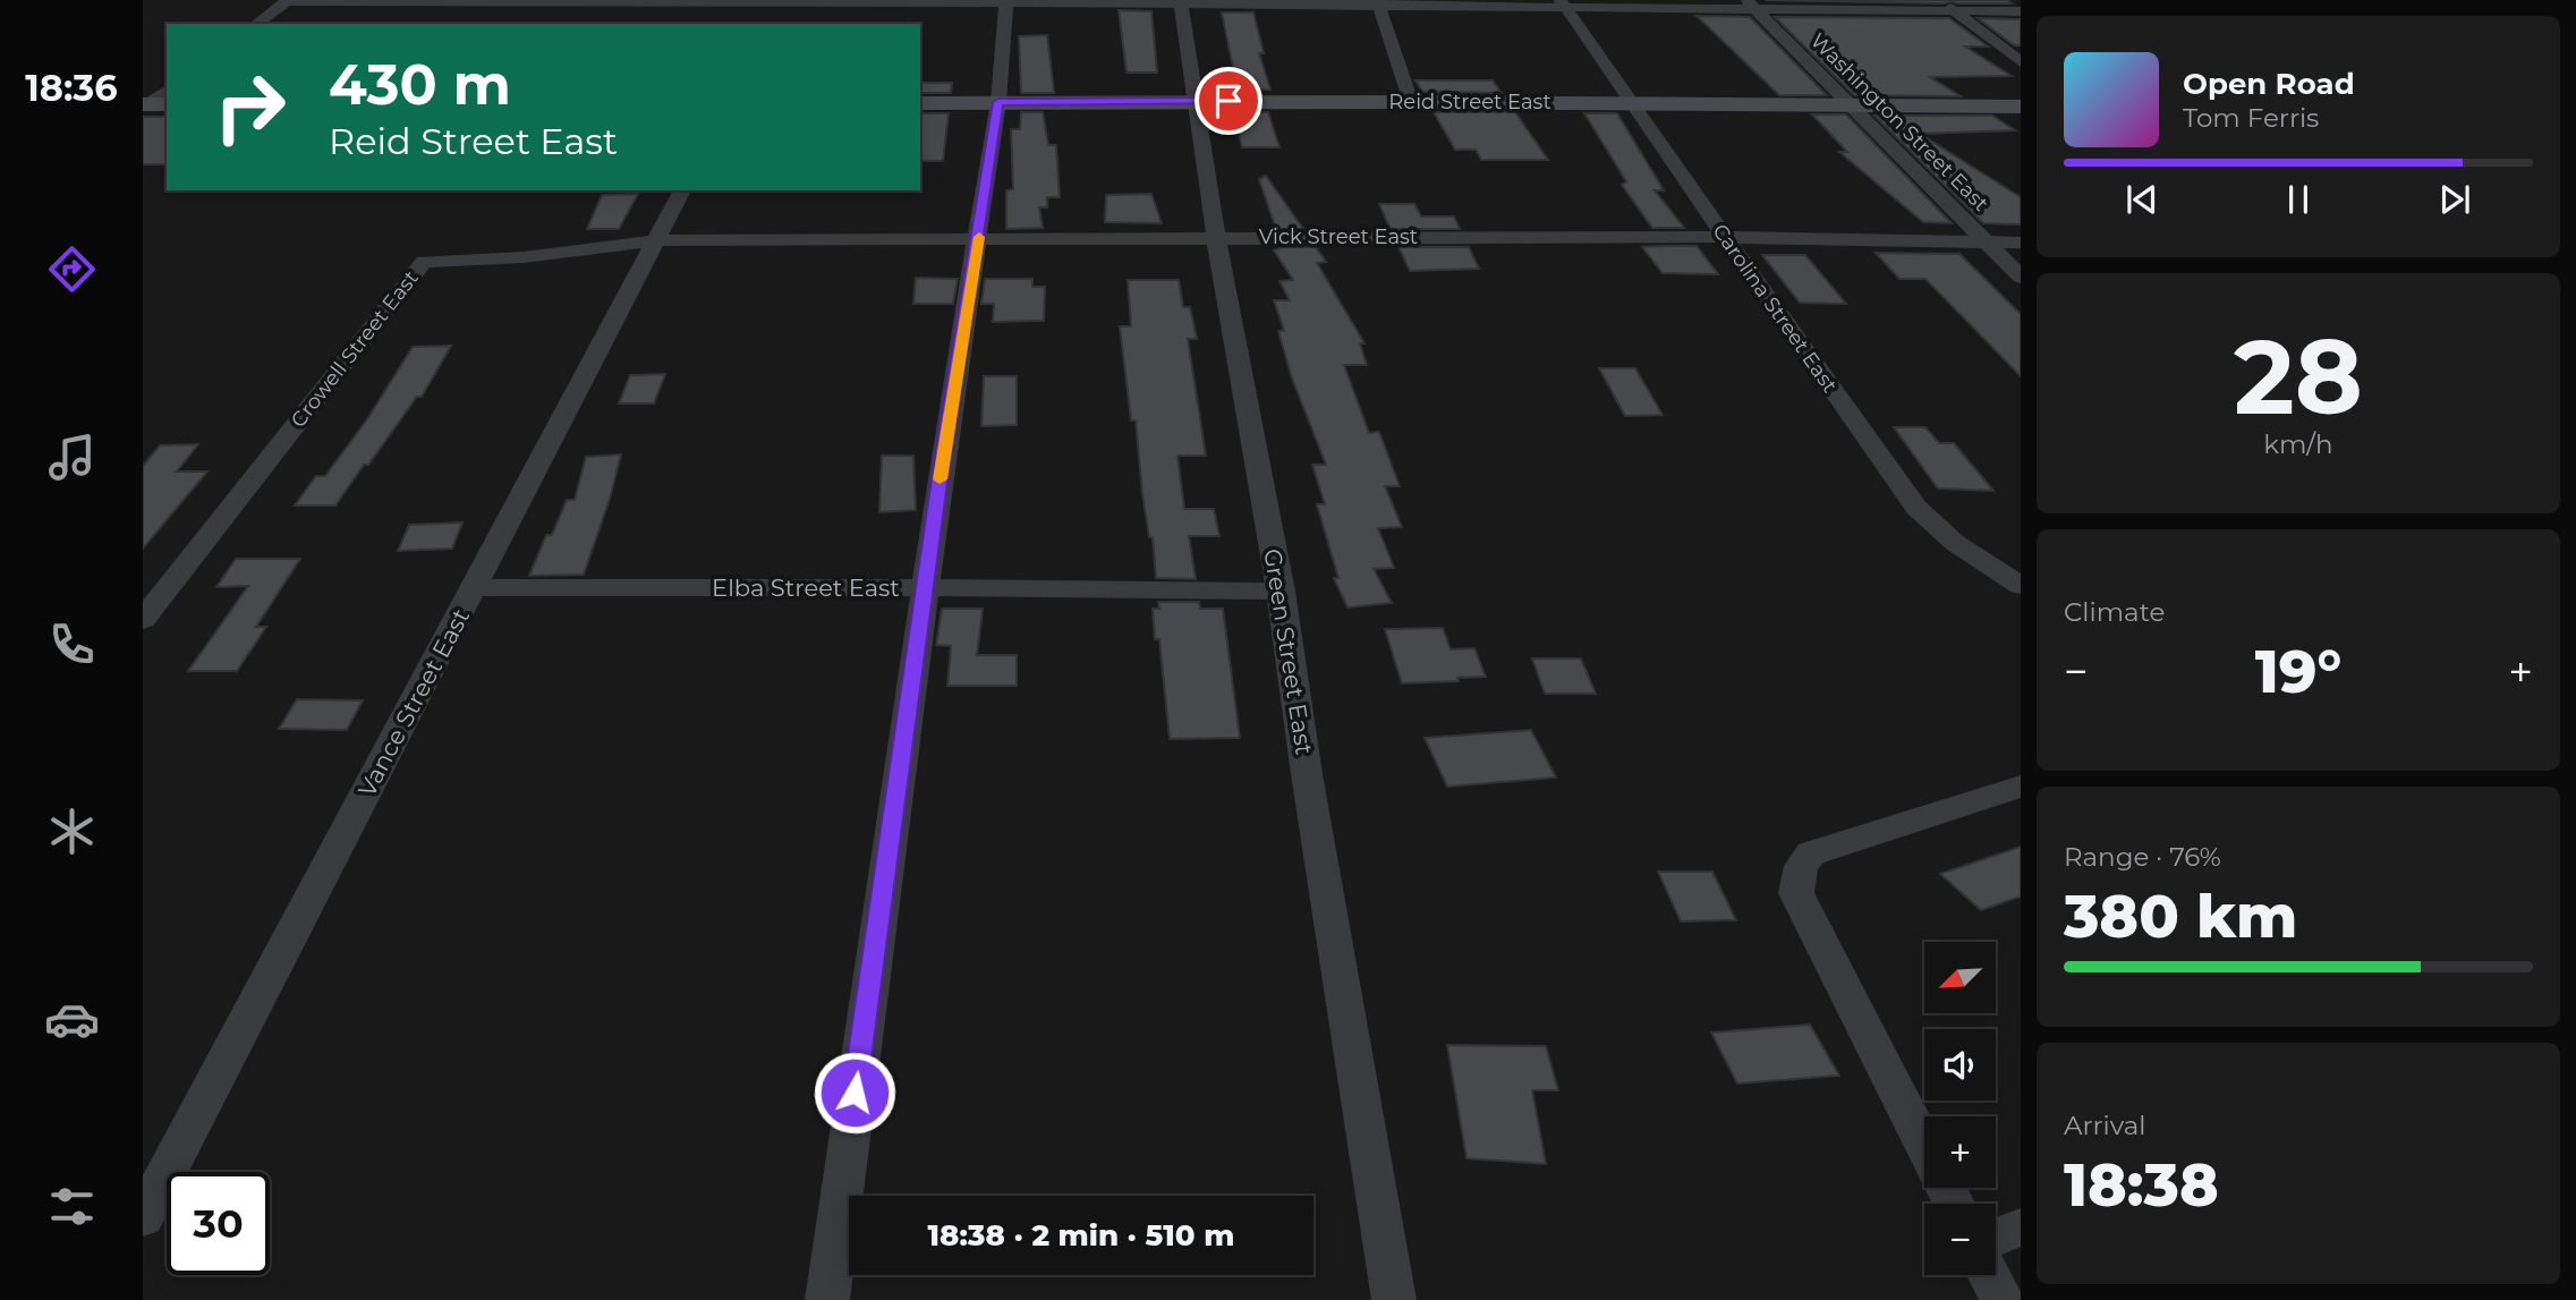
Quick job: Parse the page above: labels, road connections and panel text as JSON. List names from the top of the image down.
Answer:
{
  "streets": {
    "street": [
      "Reid Street East",
      "Washington Street East",
      "Vick Street East",
      "Carolina Street East",
      "Crowell Street East",
      "Elba Street East",
      "Green Street East",
      "Vance Street East"
    ]
  },
  "crossings": [
    ["Reid Street East", "Washington Street East"],
    ["Reid Street East", "Carolina Street East"],
    ["Reid Street East", "Green Street East"],
    ["Washington Street East", "Vick Street East"],
    ["Vick Street East", "Carolina Street East"],
    ["Vick Street East", "Crowell Street East"],
    ["Vick Street East", "Green Street East"],
    ["Vick Street East", "Vance Street East"],
    ["Crowell Street East", "Vance Street East"],
    ["Elba Street East", "Green Street East"],
    ["Elba Street East", "Vance Street East"]
  ],
  "north": "bottom left",
  "page": {
    "tabs": "18:36",
    "turn": ["430 m", "Reid Street East"],
    "song": ["Open Road", "Tom Ferris"],
    "tile": [
      ["28", "km/h"],
      "Climate",
      ["Range · 76%", "380 km"],
      ["Arrival", "18:38"]
    ],
    "heat": ["−", "19°", "+"],
    "map_buttons": ["+", "−"],
    "limit": "30",
    "trip": "18:38 · 2 min · 510 m"
  }
}
